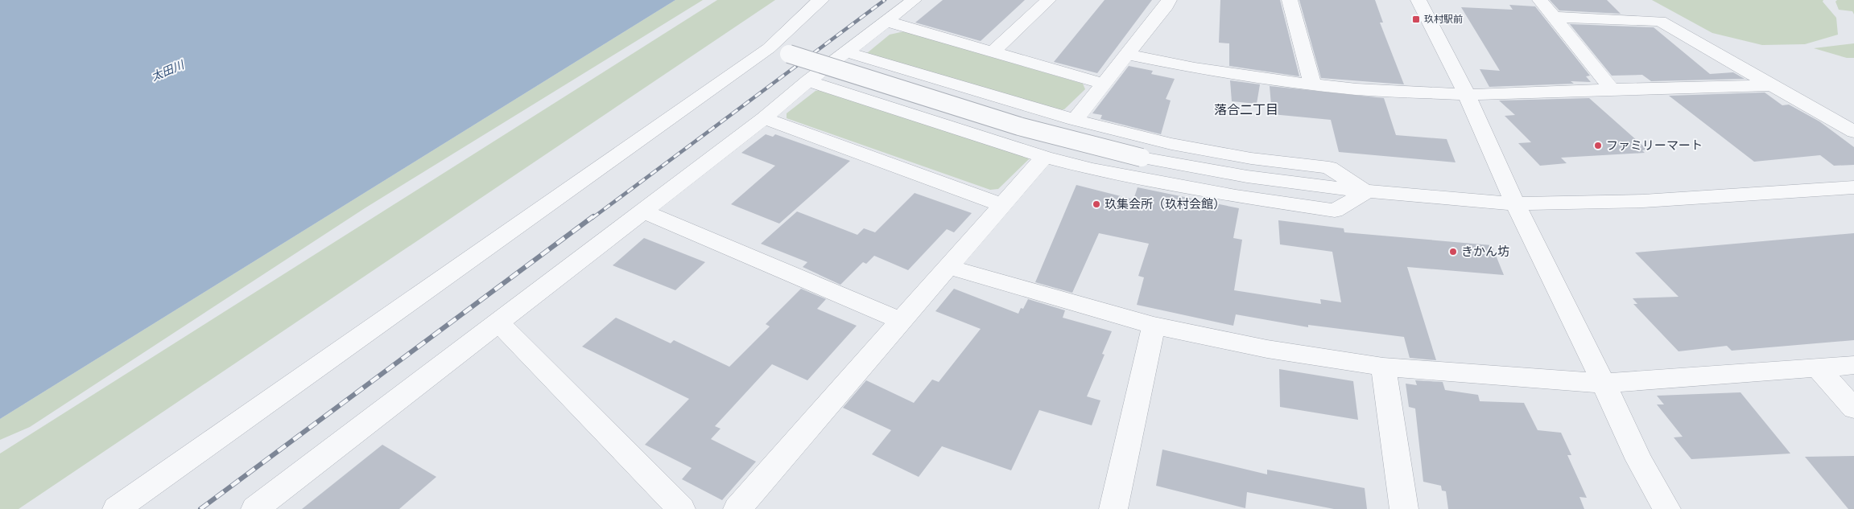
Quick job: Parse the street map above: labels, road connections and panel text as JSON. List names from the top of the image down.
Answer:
{
  "districts": ["落合二丁目"],
  "water": ["太田川"],
  "places": {
    "transit": ["玖村駅前"],
    "other": ["ファミリーマート", "玖集会所（玖村会館）", "きかん坊"]
  }
}
